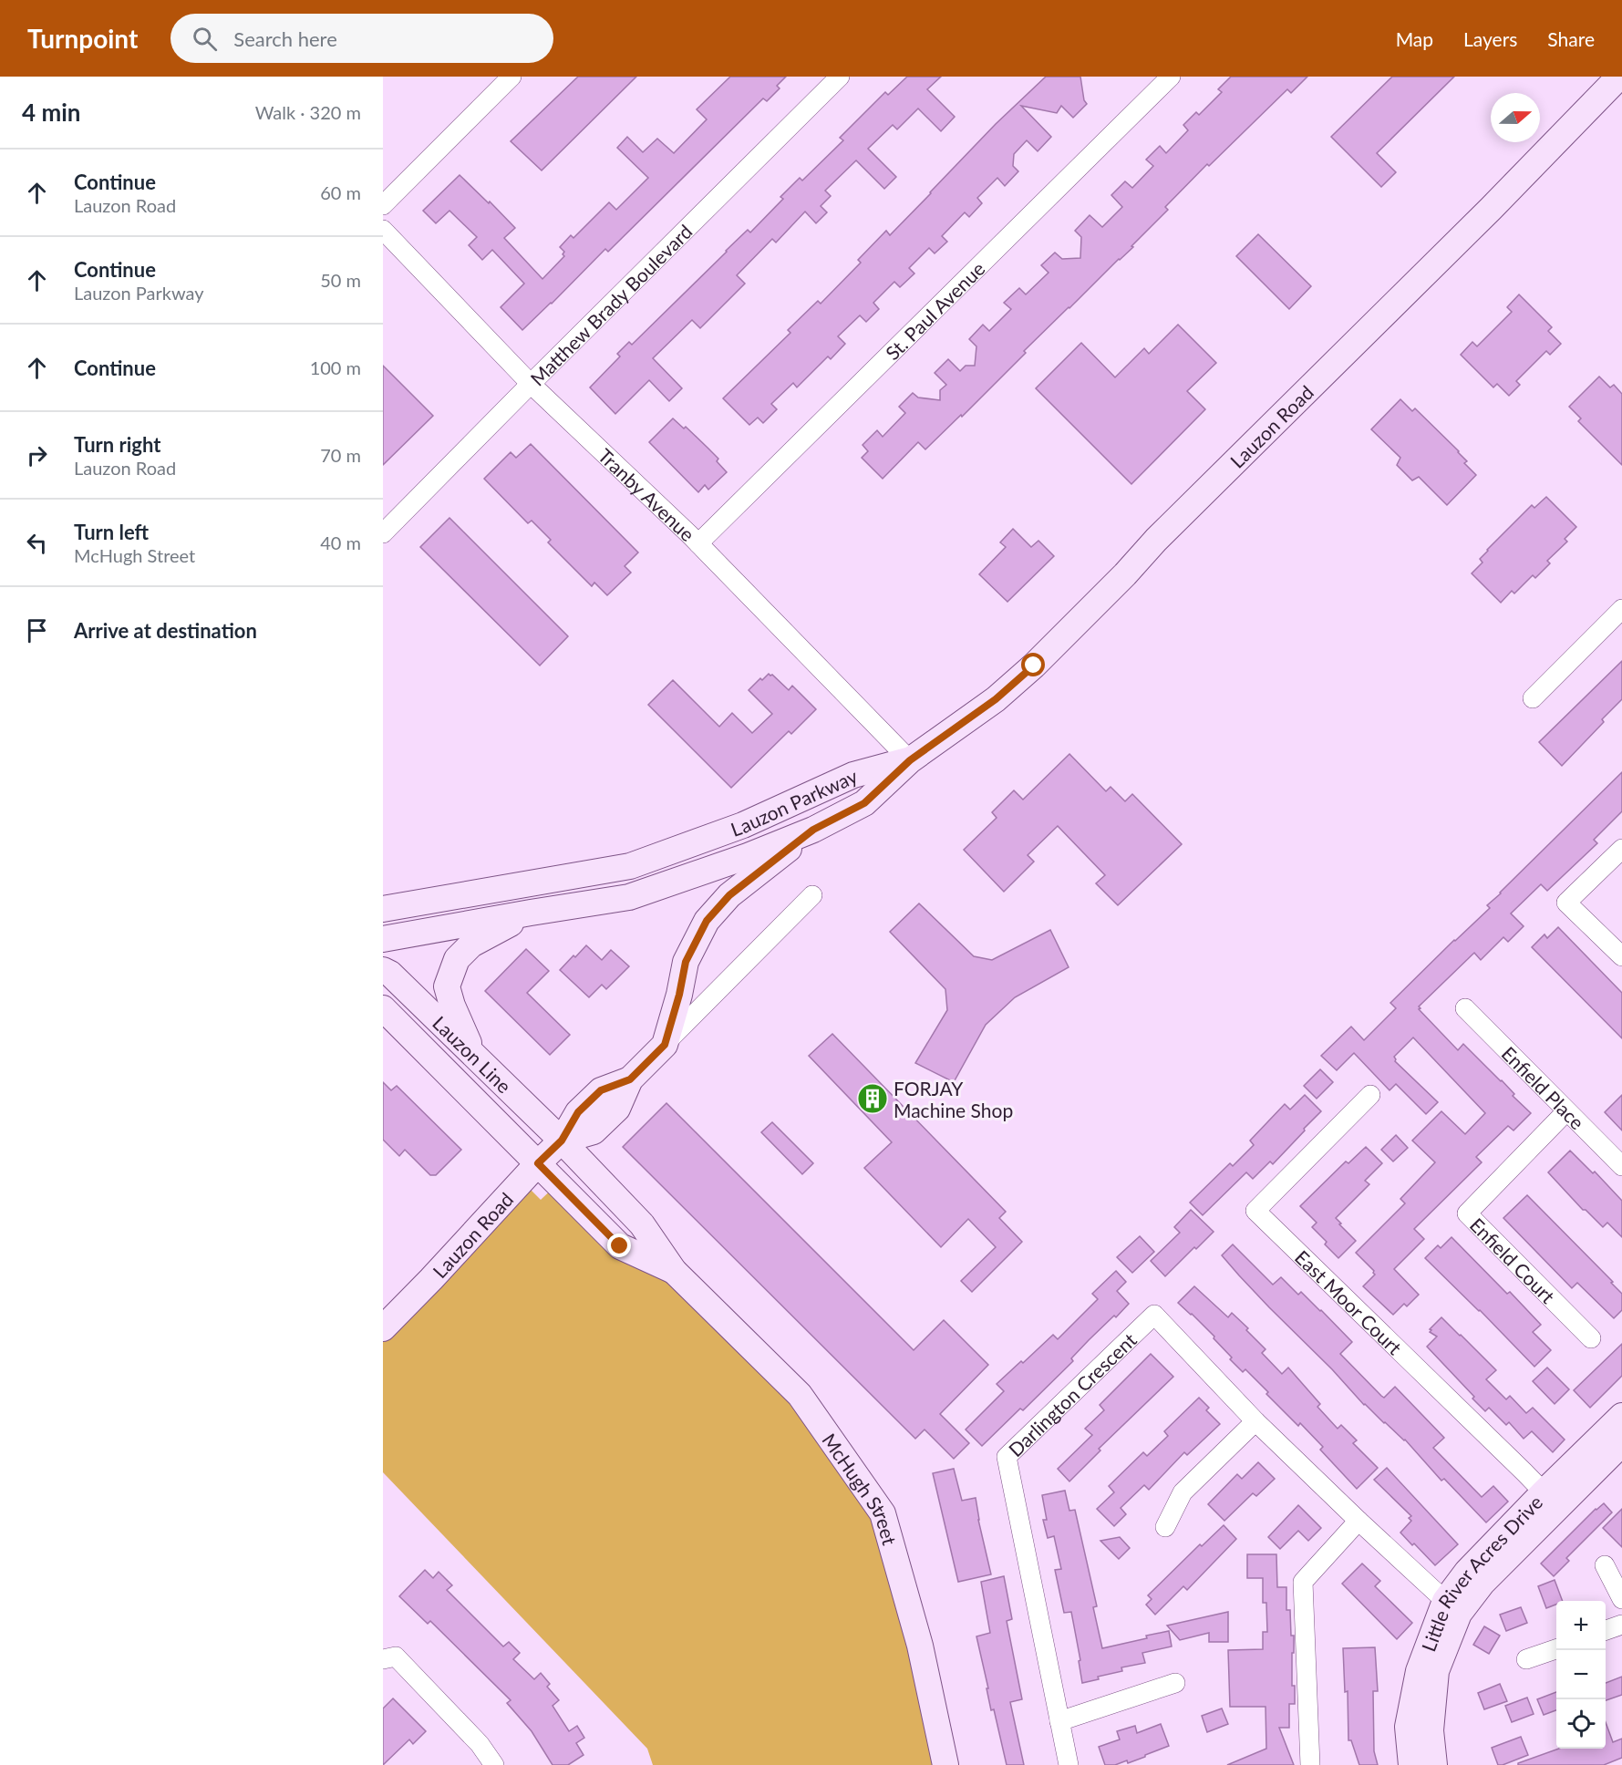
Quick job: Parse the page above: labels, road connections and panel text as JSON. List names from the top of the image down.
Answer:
{
  "streets": {
    "main road": [
      "Lauzon Road",
      "Lauzon Parkway",
      "Lauzon Line",
      "McHugh Street",
      "Little River Acres Drive"
    ],
    "street": [
      "Matthew Brady Boulevard",
      "St. Paul Avenue",
      "Tranby Avenue",
      "Enfield Place",
      "Enfield Court",
      "East Moor Court",
      "Darlington Crescent"
    ]
  },
  "crossings": [
    ["Matthew Brady Boulevard", "Tranby Avenue"],
    ["St. Paul Avenue", "Tranby Avenue"],
    ["Lauzon Road", "Tranby Avenue"],
    ["Lauzon Road", "Lauzon Parkway"],
    ["Lauzon Road", "Lauzon Line"],
    ["Lauzon Road", "McHugh Street"],
    ["Tranby Avenue", "Lauzon Parkway"],
    ["Lauzon Line", "McHugh Street"],
    ["Enfield Place", "Enfield Court"],
    ["East Moor Court", "Little River Acres Drive"],
    ["Darlington Crescent", "Little River Acres Drive"]
  ],
  "places": {
    "building": ["FORJAY Machine Shop"]
  },
  "north": "right",
  "page": {
    "header": "Turnpoint",
    "search": "Search here",
    "nav": ["Map", "Layers", "Share"],
    "heading": ["4 min", "Walk · 320 m"],
    "list": [
      ["Continue", "Lauzon Road", "60 m"],
      ["Continue", "Lauzon Parkway", "50 m"],
      ["Continue", "100 m"],
      ["Turn right", "Lauzon Road", "70 m"],
      ["Turn left", "McHugh Street", "40 m"],
      "Arrive at destination"
    ],
    "map_buttons": ["+", "−"]
  }
}
